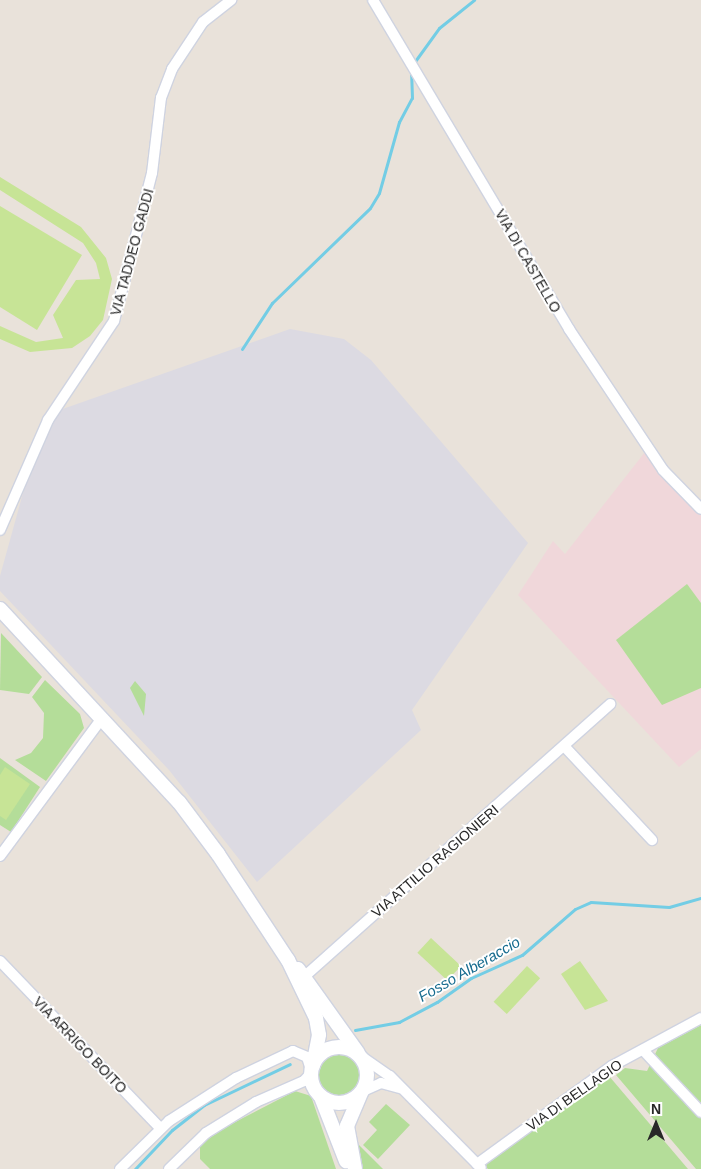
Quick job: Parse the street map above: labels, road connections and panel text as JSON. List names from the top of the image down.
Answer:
{
  "streets": {
    "street": [
      "VIA TADDEO GADDI",
      "VIA DI CASTELLO",
      "VIA ATTILIO RAGIONIERI",
      "VIA ARRIGO BOITO",
      "VIA DI BELLAGIO"
    ]
  },
  "water": ["Fosso Alberaccio"],
  "north": "top"
}
